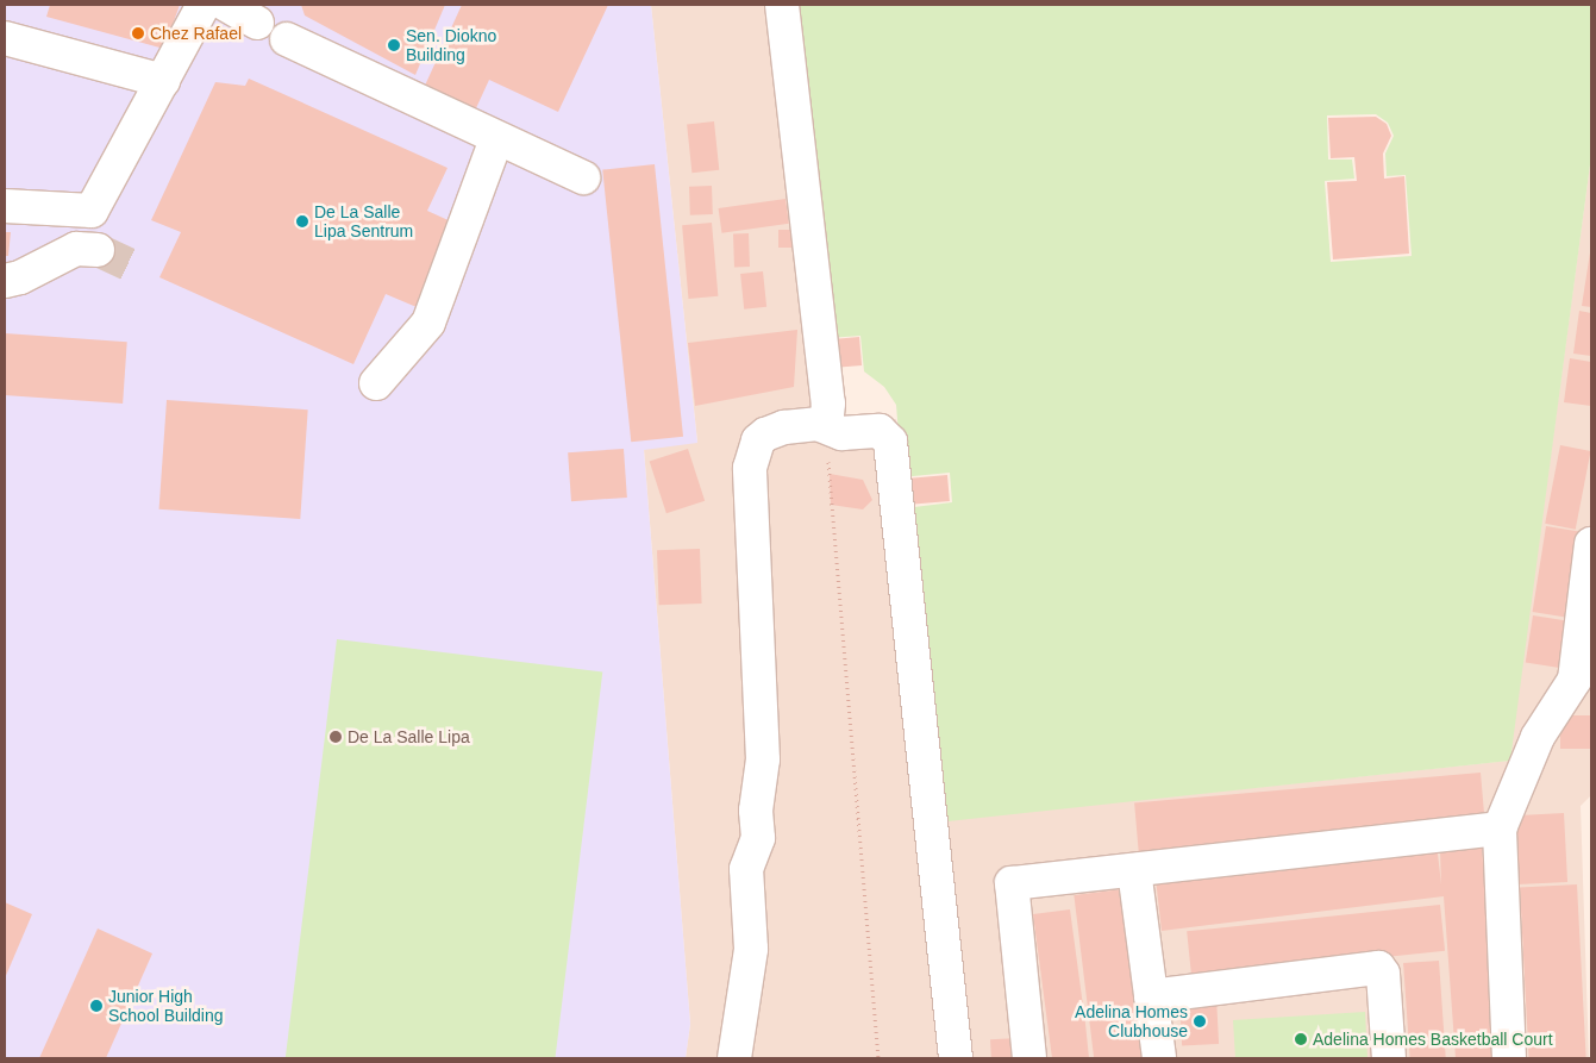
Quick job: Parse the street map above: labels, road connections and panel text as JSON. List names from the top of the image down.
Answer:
{
  "places": [
    "Chez Rafael",
    "Sen. Diokno Building",
    "De La Salle Lipa Sentrum",
    "De La Salle Lipa",
    "Junior High School Building",
    "Adelina Homes Clubhouse",
    "Adelina Homes Basketball Court"
  ]
}
